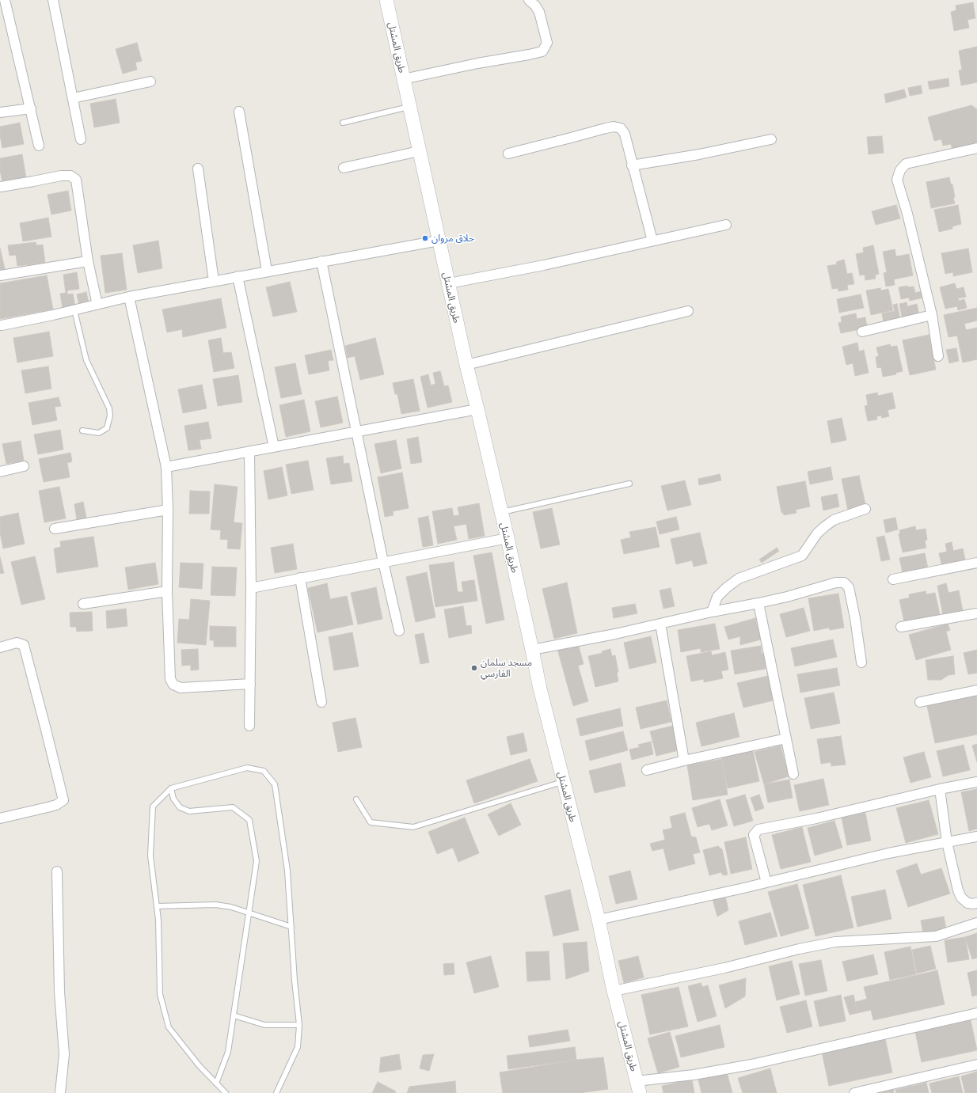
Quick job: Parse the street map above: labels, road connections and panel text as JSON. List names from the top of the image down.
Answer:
{
  "streets": {
    "main road": ["طريق المشتل"]
  },
  "places": ["حلاق مروان", "مسجد سلمان الفارسي"]
}
